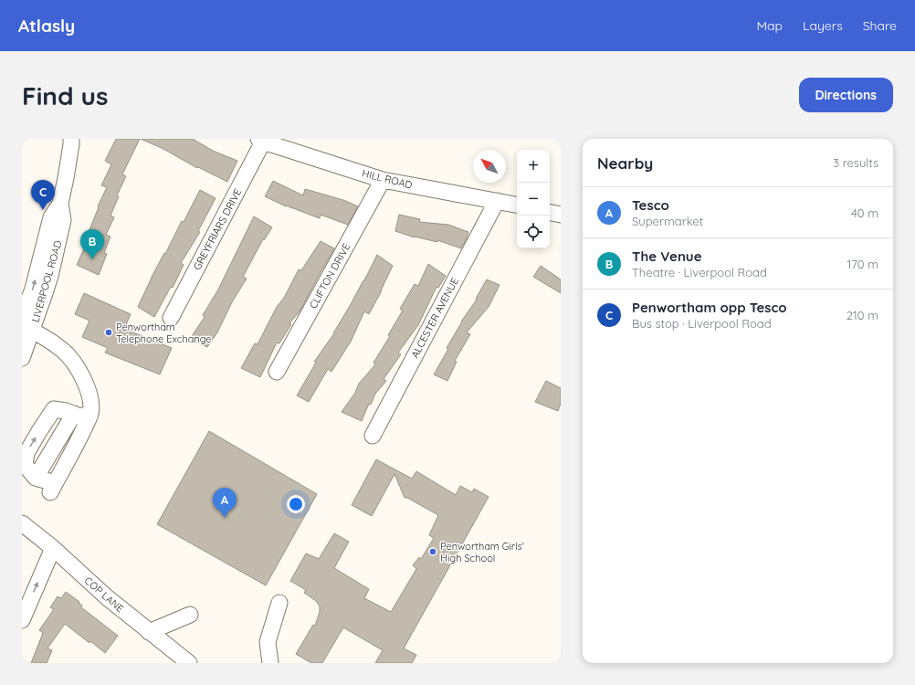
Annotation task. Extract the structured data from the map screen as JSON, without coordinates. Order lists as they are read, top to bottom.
{
  "streets": {
    "street": [
      "HILL ROAD",
      "GREYFRIARS DRIVE",
      "CLIFTON DRIVE",
      "LIVERPOOL ROAD",
      "ALCESTER AVENUE",
      "COP LANE"
    ]
  },
  "crossings": [
    ["HILL ROAD", "GREYFRIARS DRIVE"],
    ["HILL ROAD", "CLIFTON DRIVE"],
    ["HILL ROAD", "ALCESTER AVENUE"]
  ],
  "places": ["Penwortham Telephone Exchange", "Penwortham Girls' High School"],
  "north": "top left",
  "page": {
    "header": "Atlasly",
    "nav": ["Map", "Layers", "Share"],
    "buttons": "Directions",
    "title": "Find us",
    "heading": ["Nearby", "3 results"],
    "map_buttons": ["+", "−"],
    "pins": ["C", "B", "A"],
    "list": [
      {
        "mark": "A",
        "name": "Tesco",
        "note": "Supermarket",
        "value": "40 m"
      },
      {
        "mark": "B",
        "name": "The Venue",
        "note": "Theatre · Liverpool Road",
        "value": "170 m"
      },
      {
        "mark": "C",
        "name": "Penwortham opp Tesco",
        "note": "Bus stop · Liverpool Road",
        "value": "210 m"
      }
    ]
  }
}
